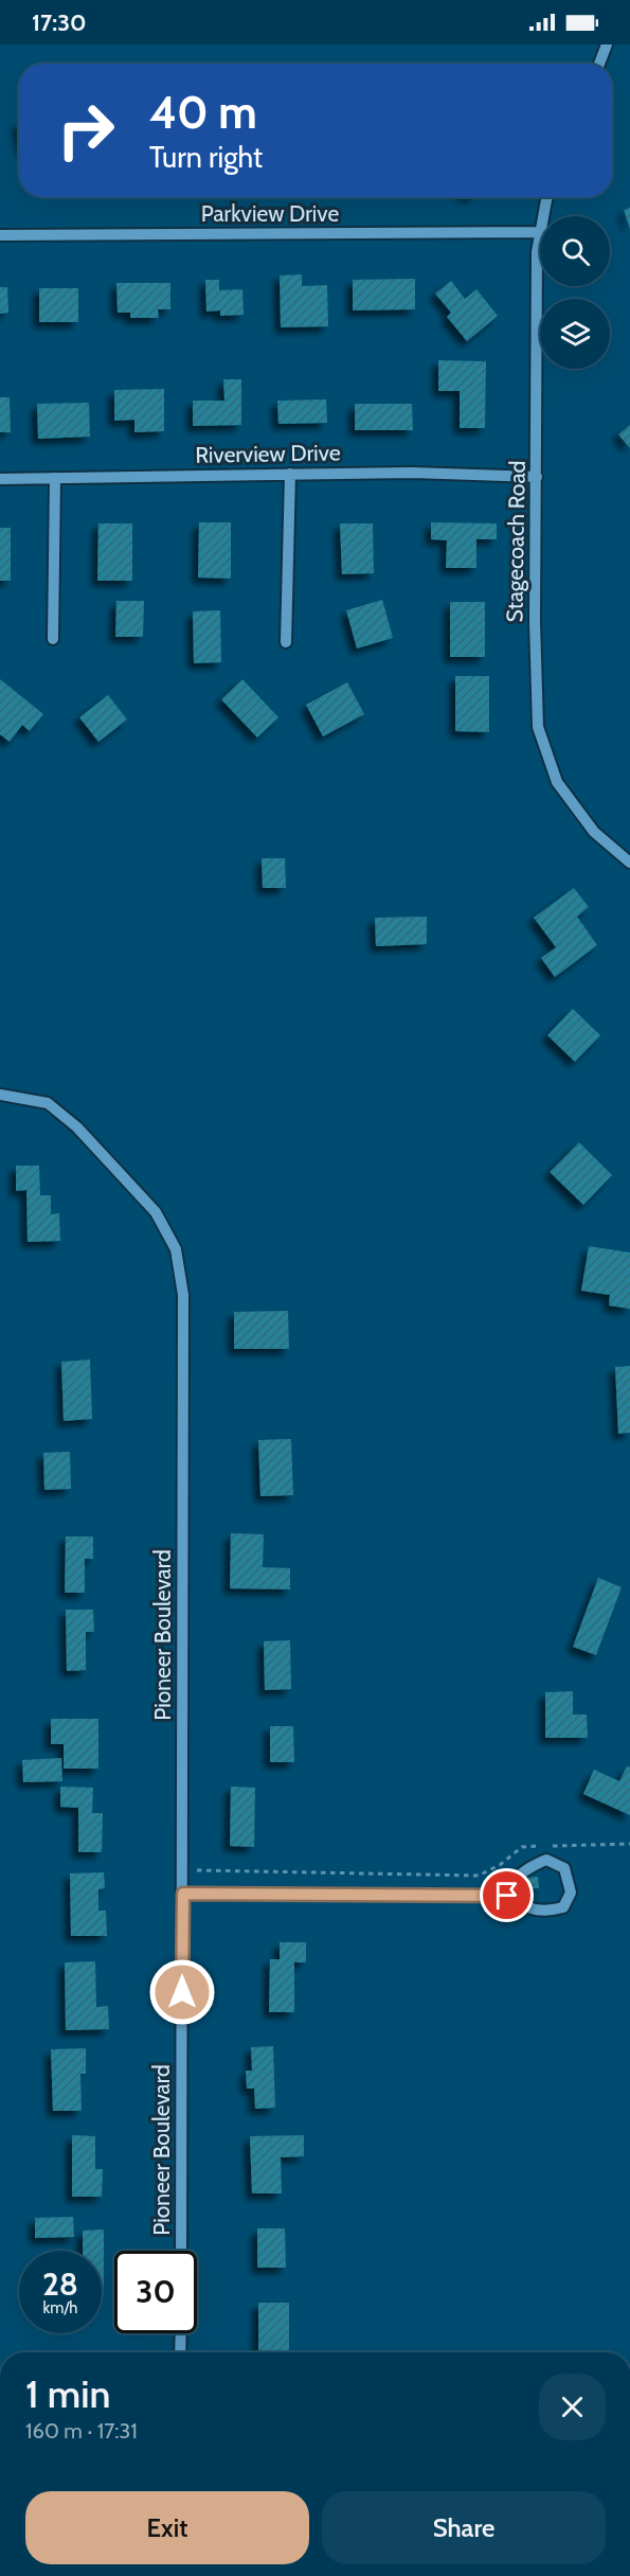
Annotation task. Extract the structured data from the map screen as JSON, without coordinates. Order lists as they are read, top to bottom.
{
  "streets": {
    "street": [
      "Parkview Drive",
      "Riverview Drive",
      "Stagecoach Road",
      "Pioneer Boulevard"
    ]
  },
  "crossings": [
    ["Riverview Drive", "Stagecoach Road"]
  ],
  "page": {
    "status": "17:30",
    "turn": ["40 m", "Turn right"],
    "speed": "28 km/h",
    "limit": "30",
    "heading": ["1 min", "160 m · 17:31"],
    "buttons": ["Exit", "Share"]
  }
}
